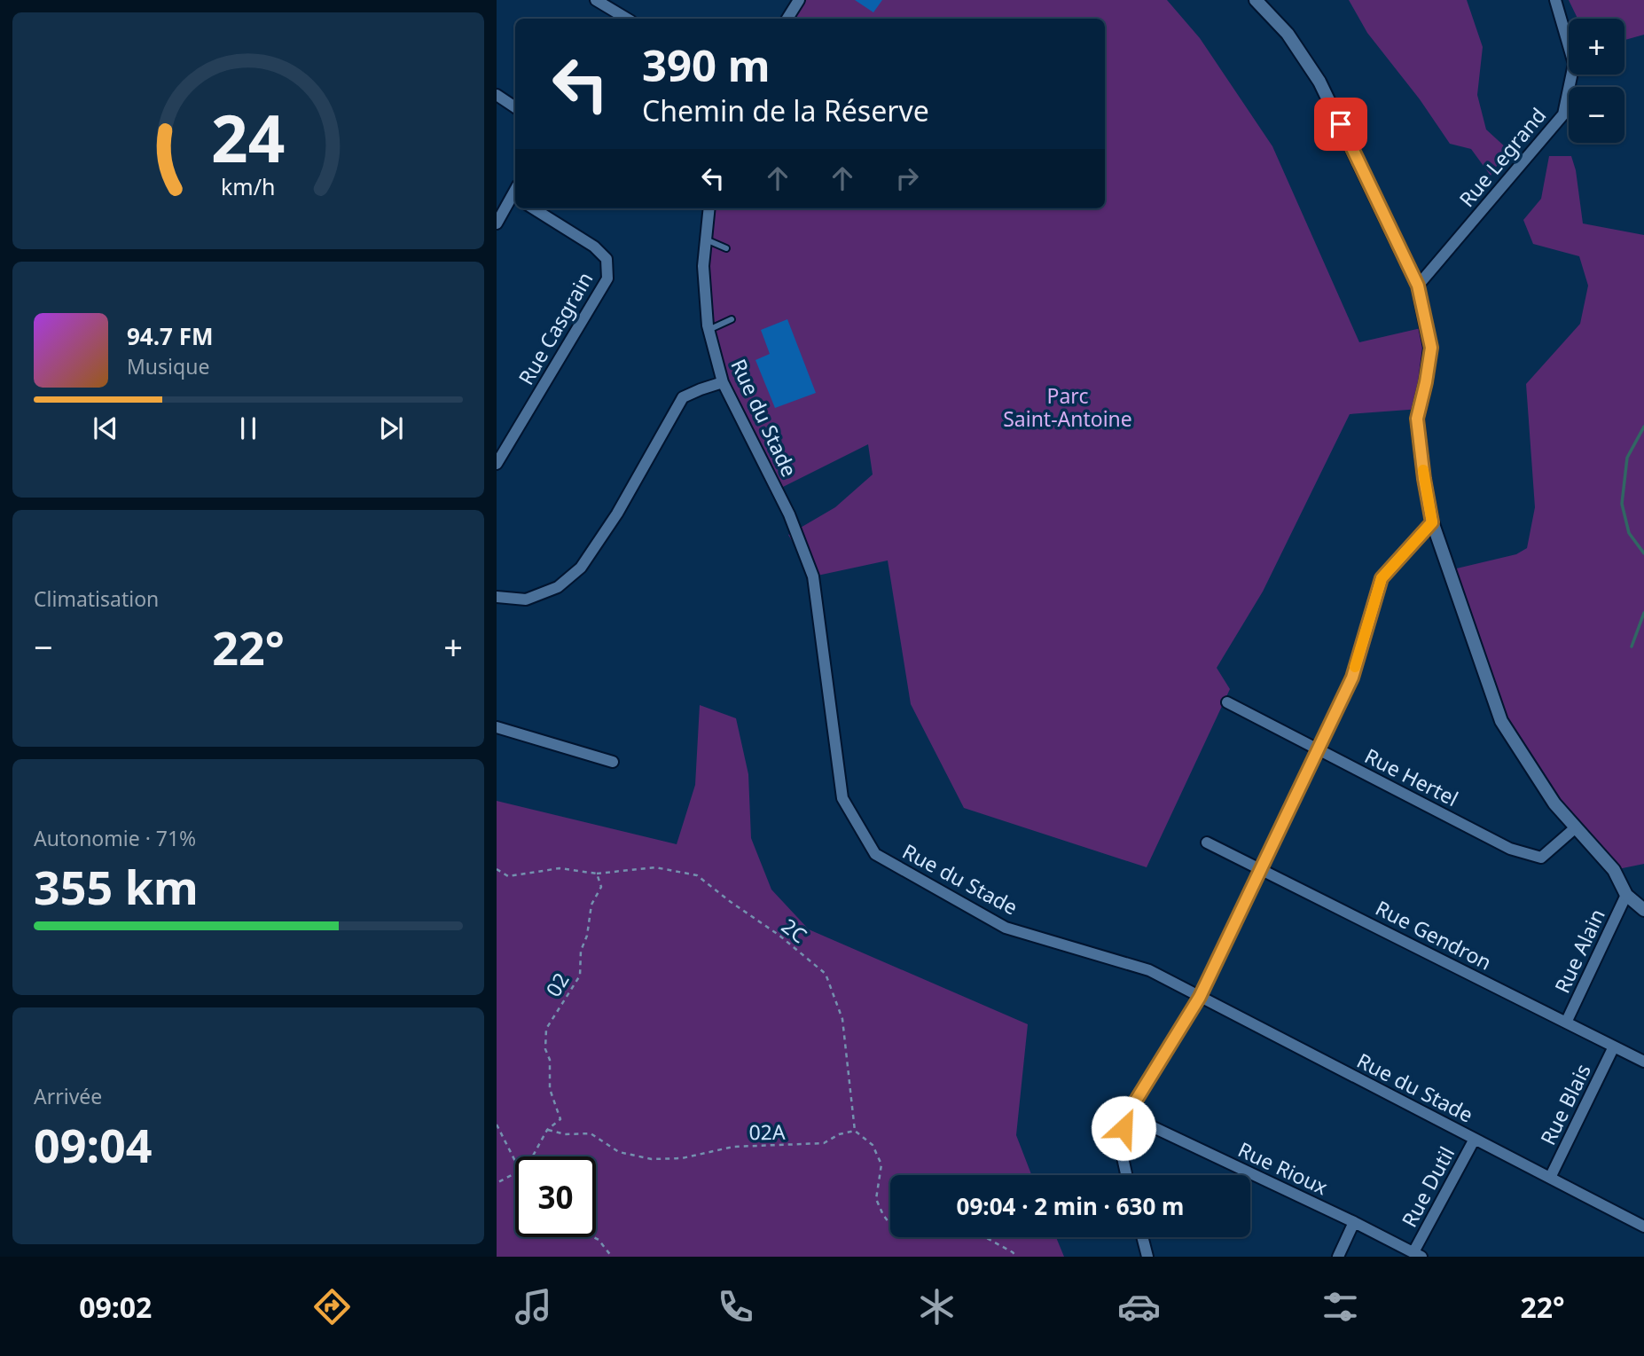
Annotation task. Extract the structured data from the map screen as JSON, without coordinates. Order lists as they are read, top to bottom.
{
  "streets": {
    "street": [
      "Rue Legrand",
      "Rue Casgrain",
      "Rue du Stade",
      "Rue Hertel",
      "Rue Gendron",
      "Rue Alain",
      "Rue Blais",
      "Rue Rioux",
      "Rue Dutil"
    ],
    "path": ["2C", "02", "02A"]
  },
  "crossings": [
    ["Rue du Stade", "Rue Blais"],
    ["Rue du Stade", "Rue Dutil"],
    ["2C", "02"],
    ["2C", "02A"],
    ["Rue Gendron", "Rue Alain"],
    ["Rue Gendron", "Rue Blais"],
    ["02", "02A"],
    ["Rue Rioux", "Rue Dutil"]
  ],
  "parks": ["Parc Saint-Antoine"],
  "page": {
    "map_buttons": ["+", "−"],
    "turn": ["390 m", "Chemin de la Réserve"],
    "song": ["94.7 FM", "Musique"],
    "tile": [
      "Climatisation",
      ["Autonomie · 71%", "355 km"],
      ["Arrivée", "09:04"]
    ],
    "heat": ["−", "22°", "+"],
    "limit": "30",
    "trip": "09:04 · 2 min · 630 m",
    "tabs": ["09:02", "22°"],
    "gauge": ["24", "km/h"]
  }
}
